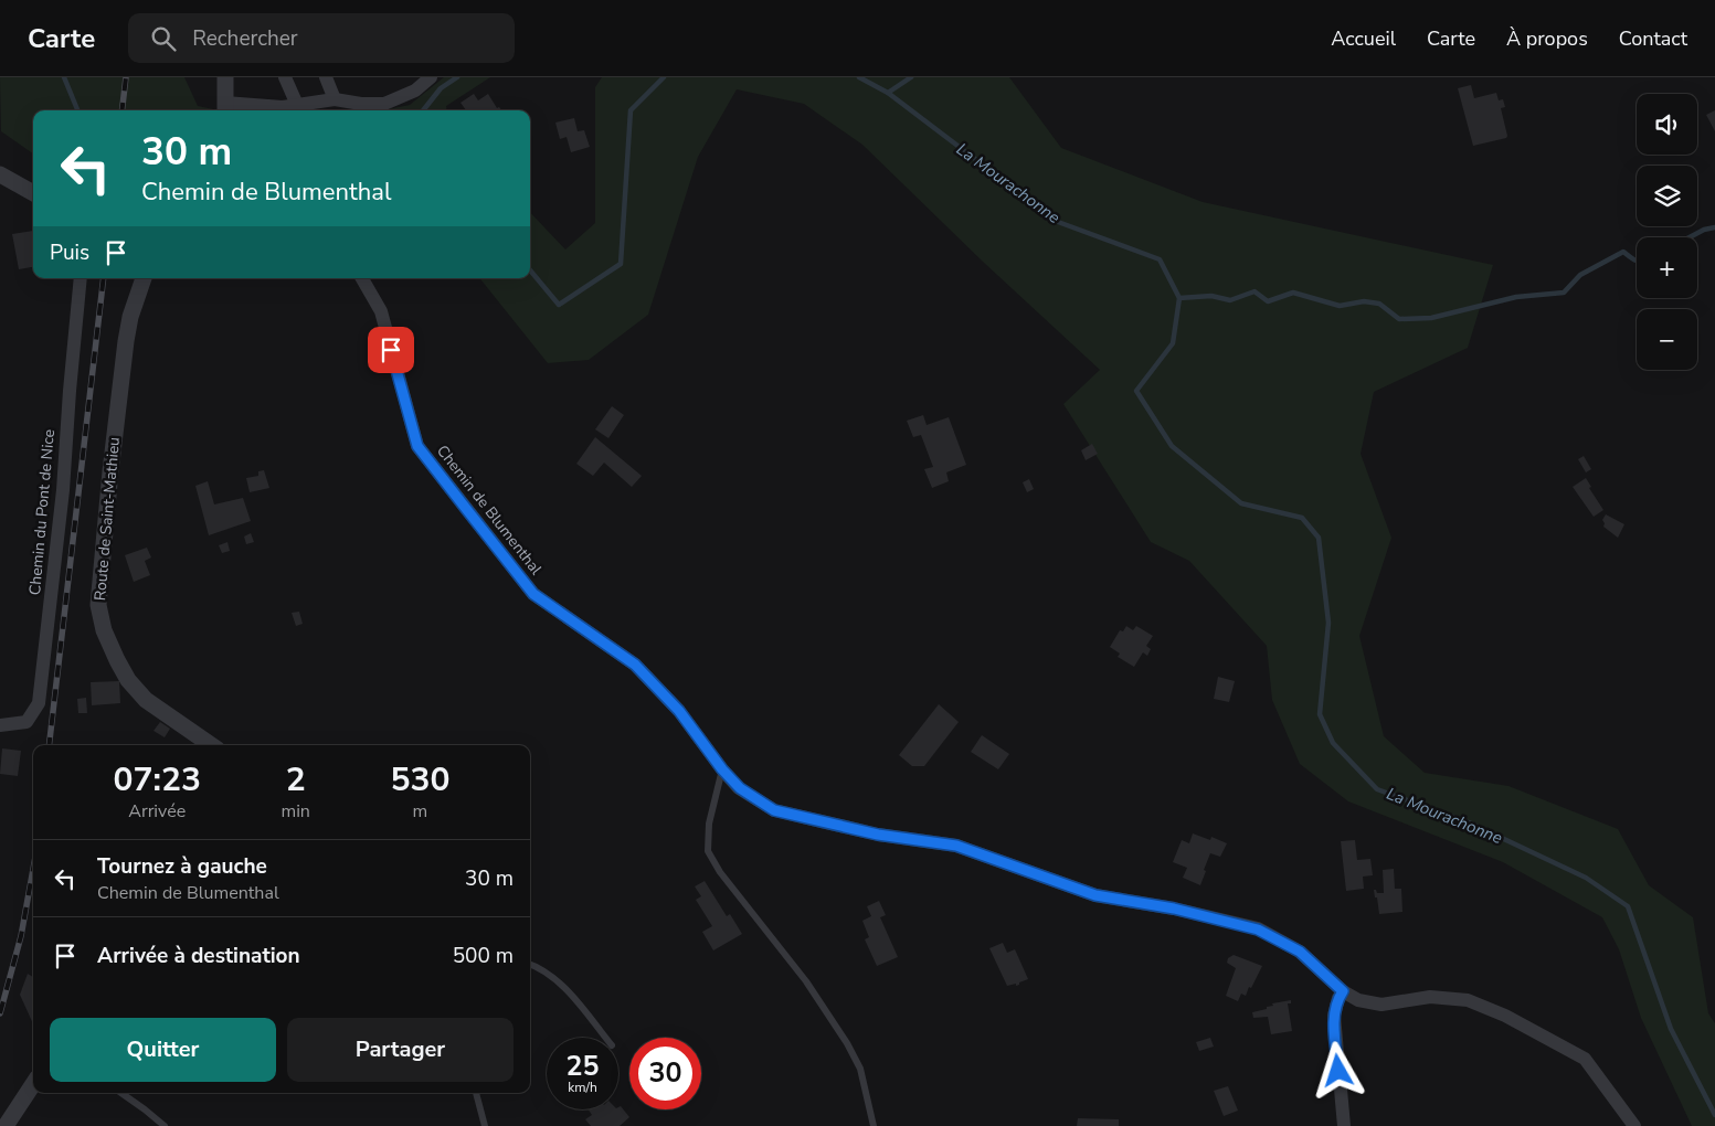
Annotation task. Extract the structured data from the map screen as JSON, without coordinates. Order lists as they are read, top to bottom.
{
  "streets": {
    "street": ["Chemin de Blumenthal", "Chemin du Pont de Nice", "Route de Saint-Mathieu"]
  },
  "water": ["La Mourachonne"],
  "page": {
    "header": "Carte",
    "search": "Rechercher",
    "nav": [
      "Accueil",
      "Carte",
      "À propos",
      "Contact"
    ],
    "map_buttons": ["+", "−"],
    "turn": ["30 m", "Chemin de Blumenthal"],
    "then": "Puis",
    "eta": [
      "07:23",
      "Arrivée",
      "2",
      "min",
      "530",
      "m"
    ],
    "list": [
      {
        "name": "Tournez à gauche",
        "note": "Chemin de Blumenthal",
        "value": "30 m"
      },
      {
        "name": "Arrivée à destination",
        "value": "500 m"
      }
    ],
    "buttons": ["Quitter", "Partager"],
    "speed": "25 km/h",
    "limit": "30"
  }
}
